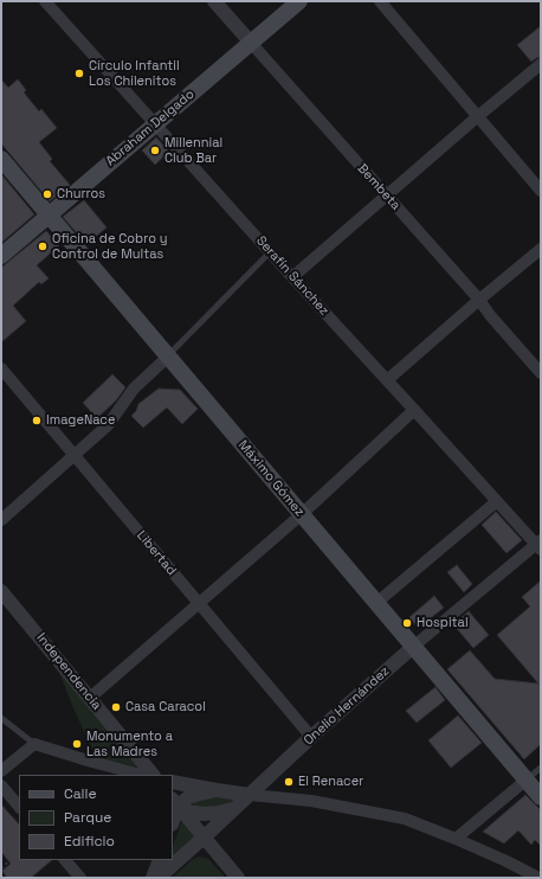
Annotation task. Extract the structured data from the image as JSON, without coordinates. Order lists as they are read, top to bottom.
{
  "streets": {
    "main road": ["Abraham Delgado", "Máximo Gómez"],
    "street": [
      "Bembeta",
      "Serafín Sánchez",
      "Libertad",
      "Independencia",
      "Onelio Hernández"
    ]
  },
  "crossings": [
    ["Abraham Delgado", "Bembeta"],
    ["Abraham Delgado", "Serafín Sánchez"],
    ["Abraham Delgado", "Máximo Gómez"],
    ["Serafín Sánchez", "Onelio Hernández"],
    ["Máximo Gómez", "Onelio Hernández"],
    ["Libertad", "Onelio Hernández"]
  ],
  "places": [
    "Círculo Infantil Los Chilenitos",
    "Millennial Club Bar",
    "Churros",
    "Oficina de Cobro y Control de Multas",
    "ImageNace",
    "Hospital",
    "Casa Caracol",
    "Monumento a Las Madres",
    "El Renacer"
  ],
  "legend": ["Calle", "Parque", "Edificio"]
}
